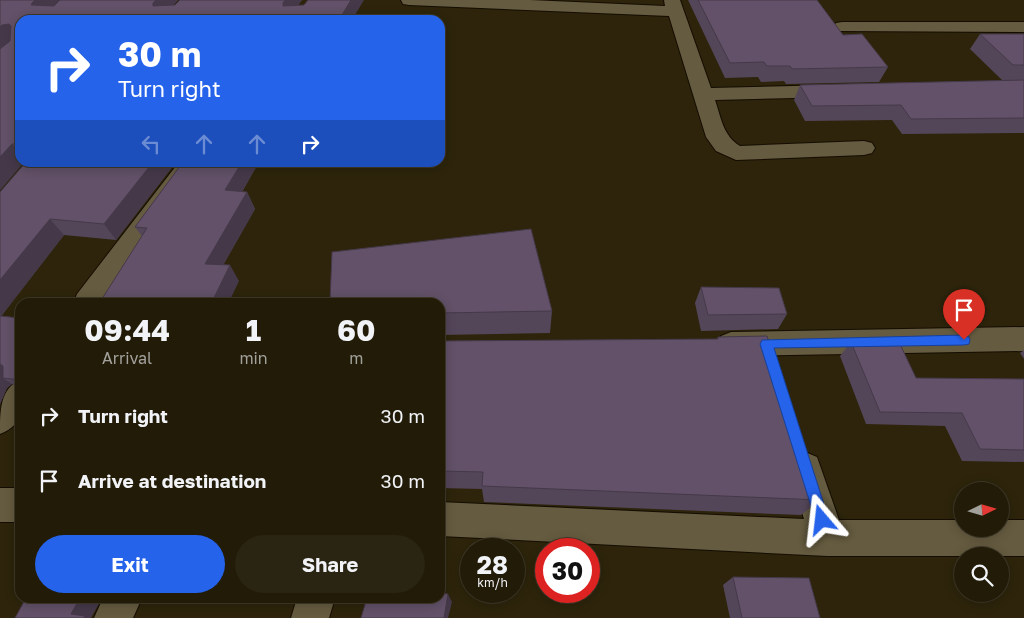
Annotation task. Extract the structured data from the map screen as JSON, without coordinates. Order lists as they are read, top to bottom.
{
  "north": "right",
  "page": {
    "turn": ["30 m", "Turn right"],
    "eta": [
      "09:44",
      "Arrival",
      "1",
      "min",
      "60",
      "m"
    ],
    "list": [
      {
        "name": "Turn right",
        "value": "30 m"
      },
      {
        "name": "Arrive at destination",
        "value": "30 m"
      }
    ],
    "buttons": ["Exit", "Share"],
    "speed": "28 km/h",
    "limit": "30"
  }
}
